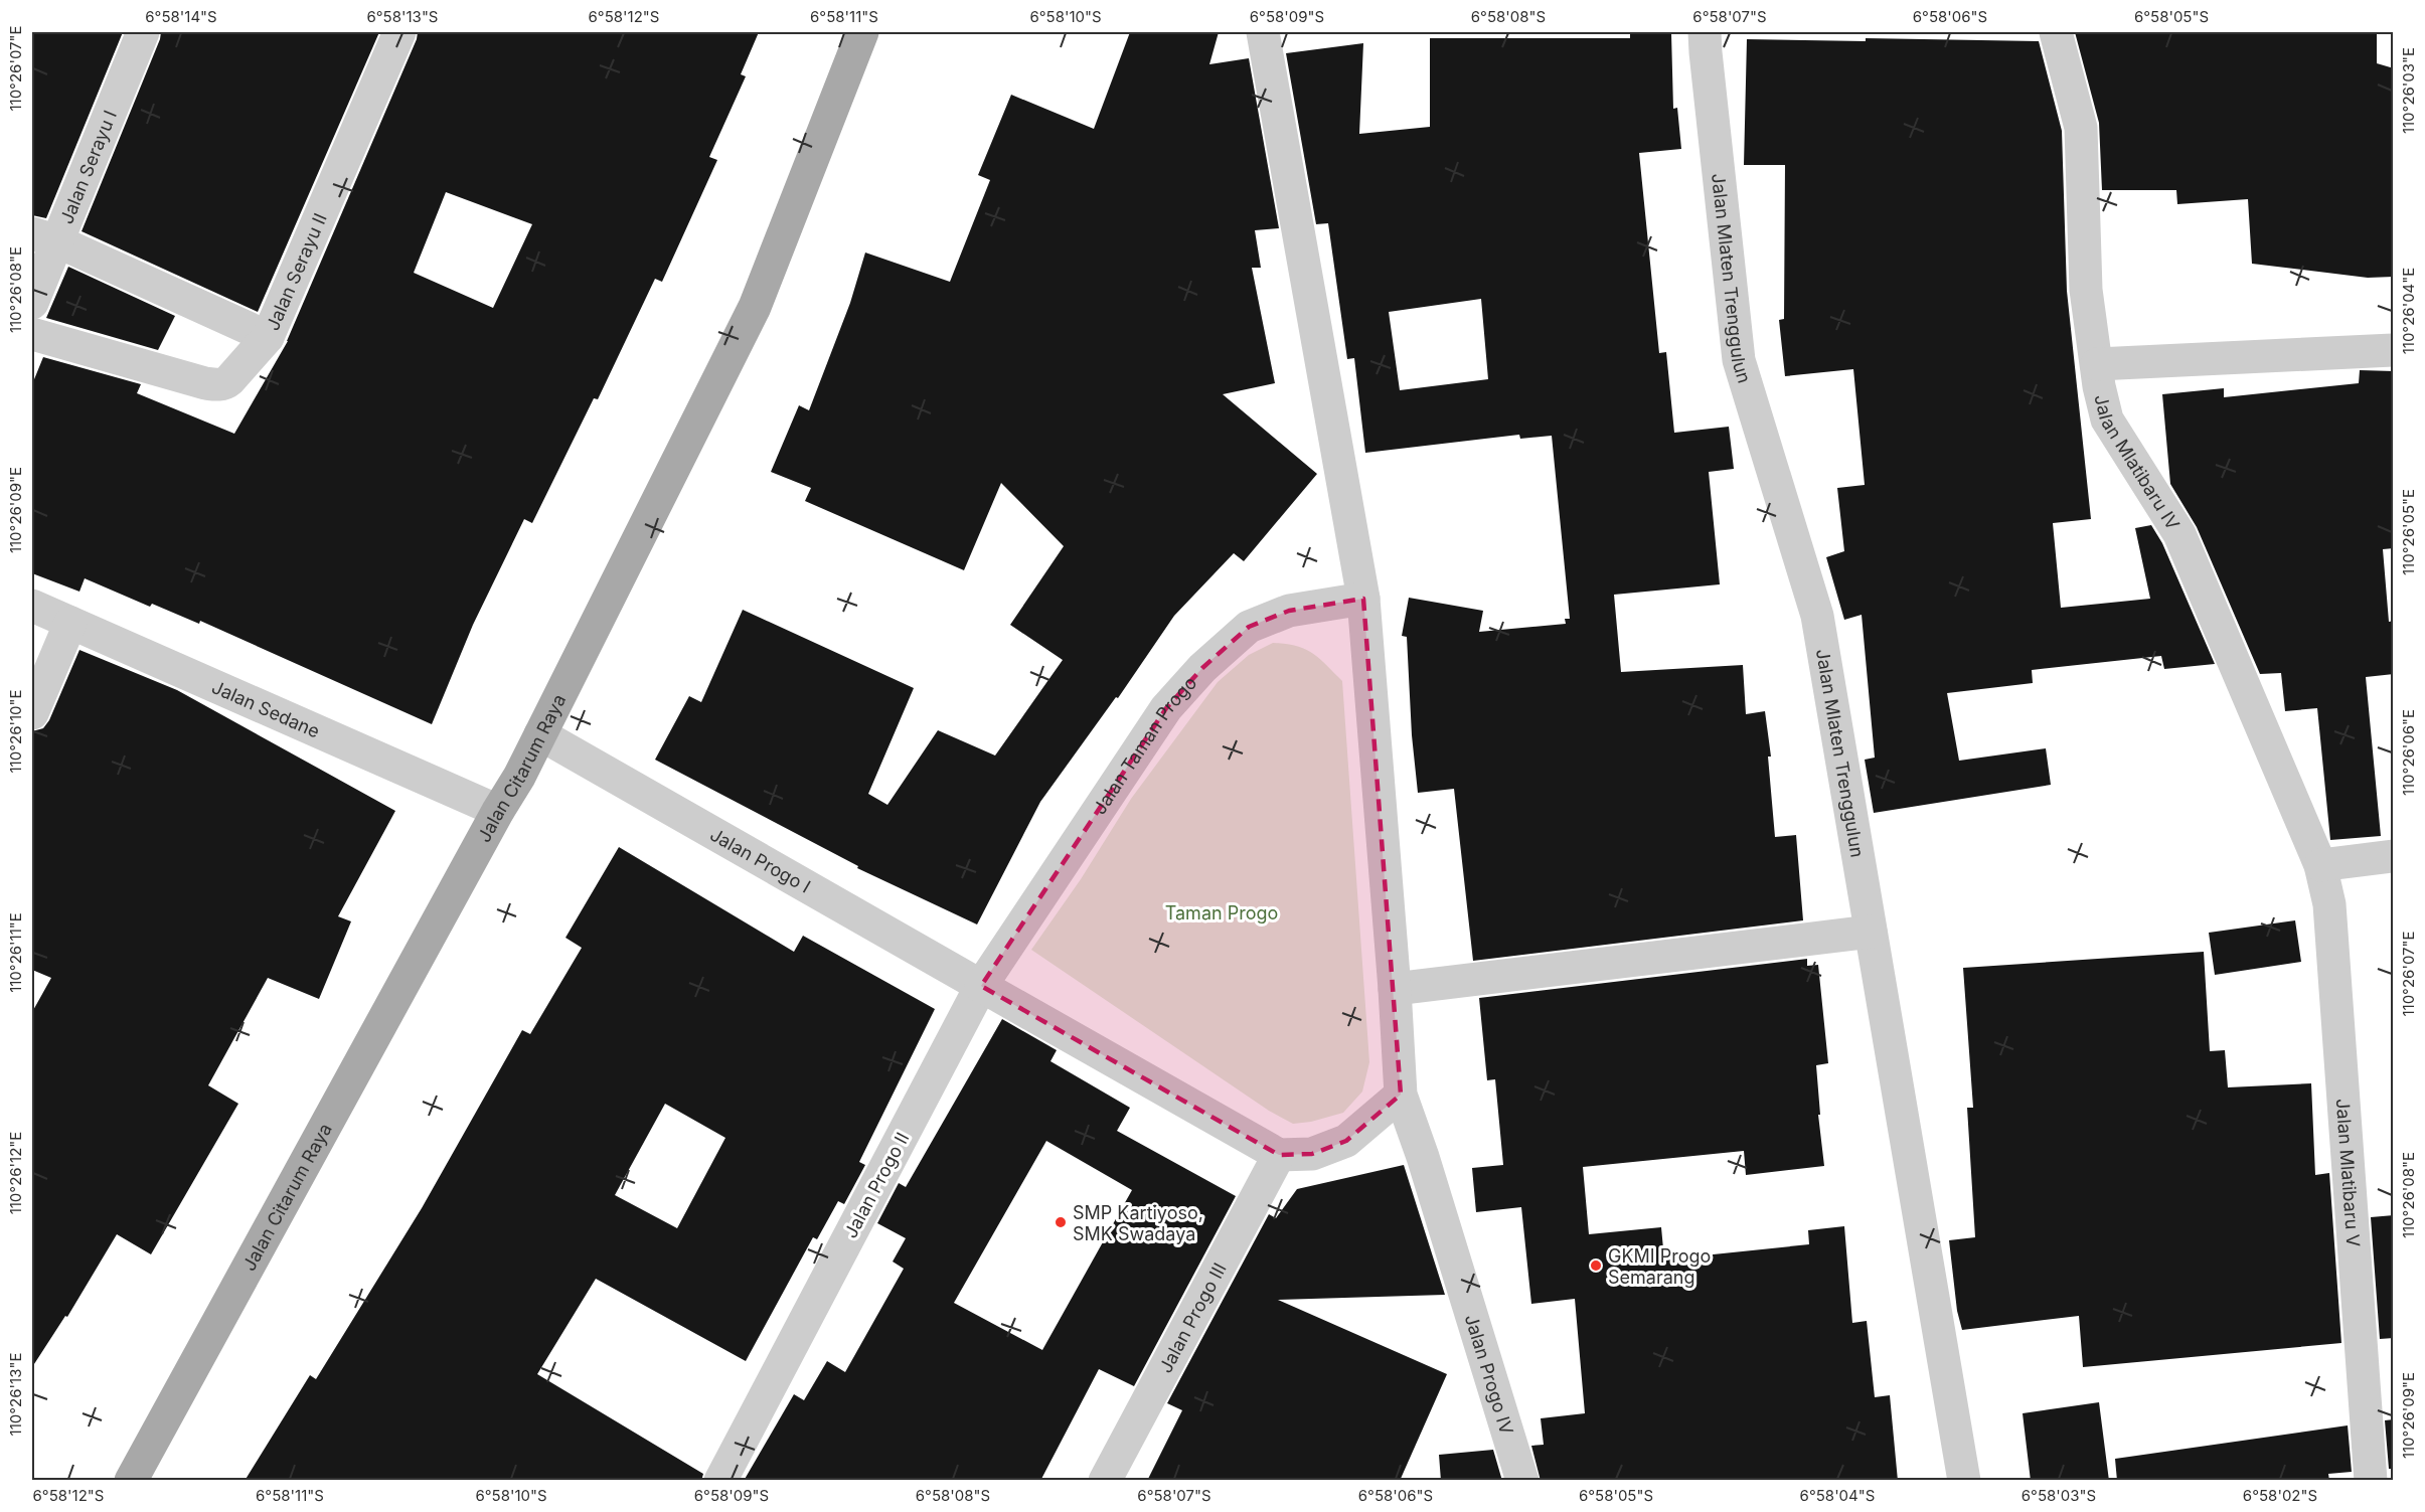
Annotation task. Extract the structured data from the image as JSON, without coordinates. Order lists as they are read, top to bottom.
{
  "streets": {
    "main road": ["Jalan Citarum Raya"],
    "street": [
      "Jalan Serayu I",
      "Jalan Serayu II",
      "Jalan Mlaten Trenggulun",
      "Jalan Mlatibaru IV",
      "Jalan Sedane",
      "Jalan Taman Progo",
      "Jalan Progo I",
      "Jalan Mlatibaru V",
      "Jalan Progo II",
      "Jalan Progo III",
      "Jalan Progo IV"
    ]
  },
  "crossings": [
    ["Jalan Mlatibaru IV", "Jalan Mlatibaru V"],
    ["Jalan Sedane", "Jalan Citarum Raya"],
    ["Jalan Taman Progo", "Jalan Progo I"],
    ["Jalan Taman Progo", "Jalan Progo II"],
    ["Jalan Citarum Raya", "Jalan Progo I"],
    ["Jalan Progo I", "Jalan Progo II"]
  ],
  "parks": ["Taman Progo"],
  "places": ["SMP Kartiyoso, SMK Swadaya", "GKMI Progo Semarang"],
  "coordinates": [
    "6°58'14\"S",
    "6°58'13\"S",
    "6°58'12\"S",
    "6°58'11\"S",
    "6°58'10\"S",
    "6°58'09\"S",
    "6°58'08\"S",
    "6°58'07\"S",
    "6°58'06\"S",
    "6°58'05\"S",
    "110°26'07\"E",
    "110°26'03\"E",
    "110°26'08\"E",
    "110°26'04\"E",
    "110°26'09\"E",
    "110°26'05\"E",
    "110°26'10\"E",
    "110°26'06\"E",
    "110°26'11\"E",
    "110°26'12\"E",
    "110°26'13\"E",
    "6°58'04\"S",
    "6°58'03\"S",
    "6°58'02\"S"
  ]
}
